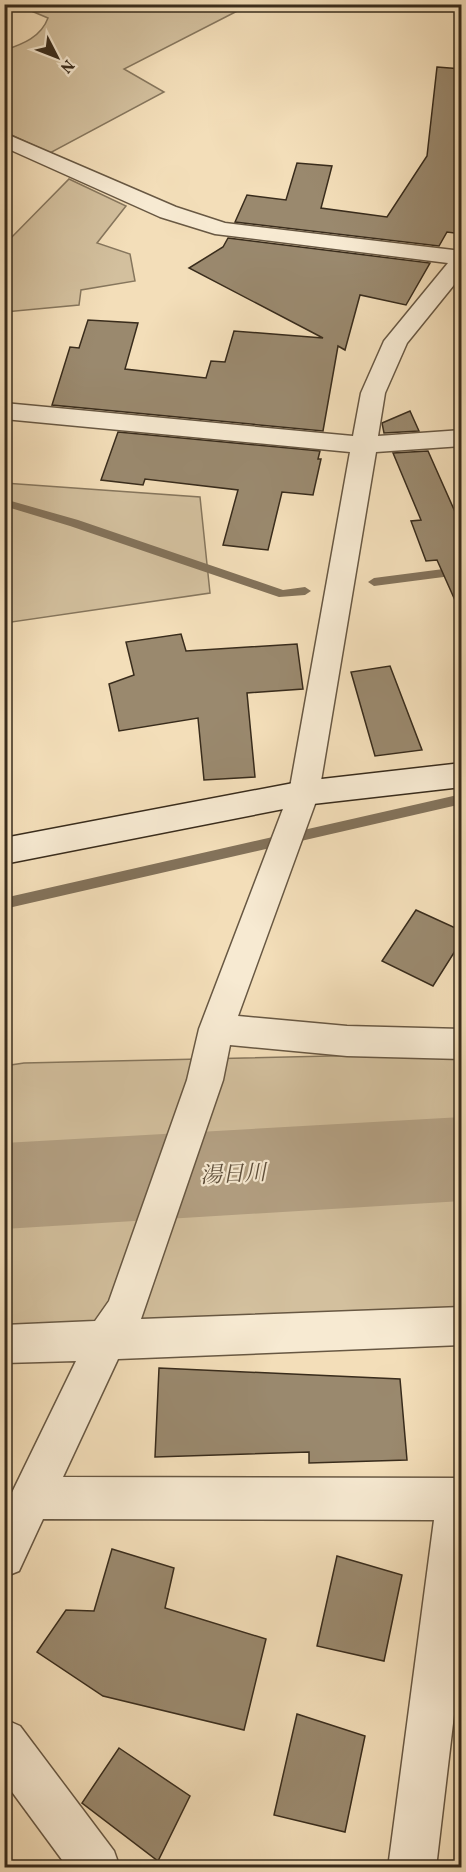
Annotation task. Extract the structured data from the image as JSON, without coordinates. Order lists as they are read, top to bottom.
{
  "water": ["湯日川"],
  "north": "bottom right"
}
